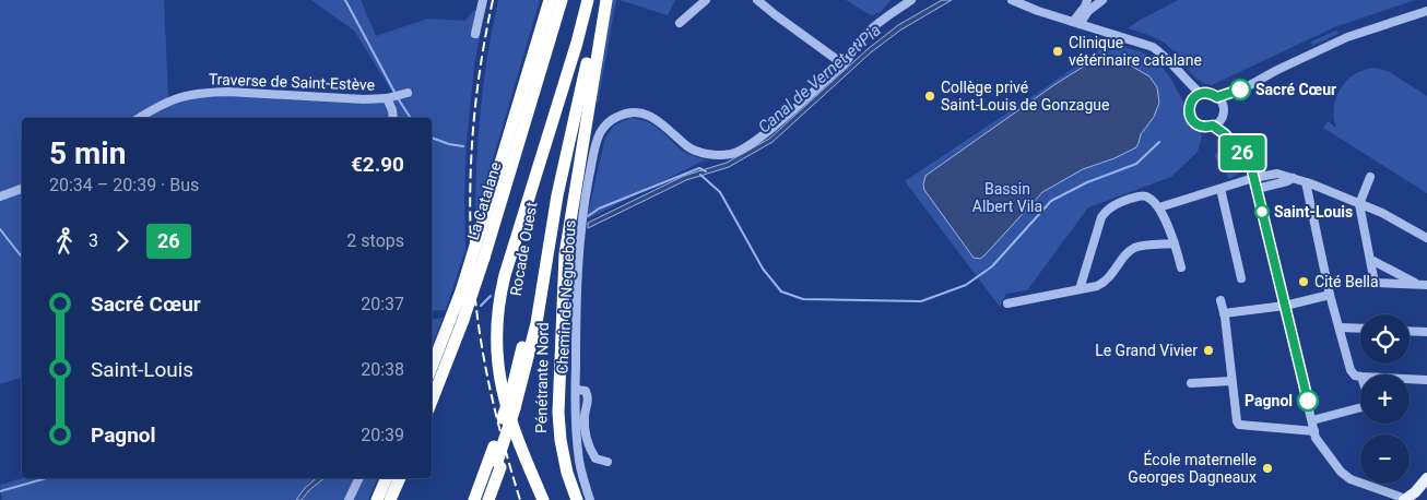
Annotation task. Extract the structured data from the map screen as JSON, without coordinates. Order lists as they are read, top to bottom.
{
  "streets": {
    "highway": ["La Catalane", "Rocade Ouest", "Pénétrante Nord"],
    "street": ["Traverse de Saint-Estève", "Chemin de Neguebous"]
  },
  "crossings": [
    ["Rocade Ouest", "Pénétrante Nord"]
  ],
  "water": ["Canal de Vernet et Pia"],
  "parks": ["Bassin Albert Vila"],
  "places": [
    "Clinique vétérinaire catalane",
    "Sacré Cœur",
    "Collège privé Saint-Louis de Gonzague",
    "Saint-Louis",
    "Cité Bella",
    "Le Grand Vivier",
    "Pagnol",
    "École maternelle Georges Dagneaux"
  ],
  "lines": ["bus line 26"],
  "page": {
    "on_map": "26",
    "heading": ["5 min", "20:34 – 20:39 · Bus", "€2.90"],
    "legs": ["3", "26", "2 stops"],
    "list": [
      {
        "name": "Sacré Cœur",
        "value": "20:37"
      },
      {
        "name": "Saint-Louis",
        "value": "20:38"
      },
      {
        "name": "Pagnol",
        "value": "20:39"
      }
    ],
    "map_buttons": ["+", "−"]
  }
}
